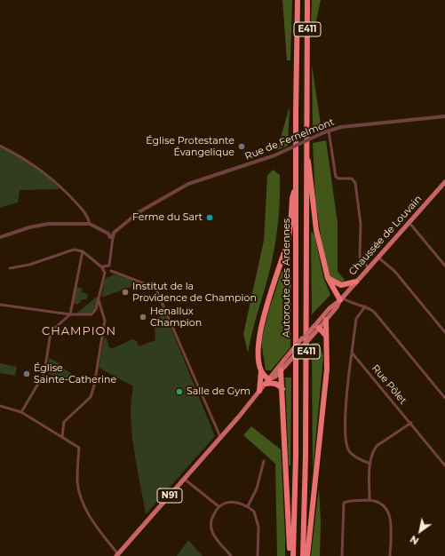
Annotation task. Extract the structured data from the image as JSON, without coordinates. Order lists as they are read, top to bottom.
{
  "streets": {
    "highway": ["E411", "Autoroute des Ardennes"],
    "main road": ["Chaussée de Louvain", "N91"],
    "street": ["Rue de Fernelmont", "Rue Pôlet"]
  },
  "districts": ["CHAMPION"],
  "places": [
    "Église Protestante Évangelique",
    "Ferme du Sart",
    "Institut de la Providence de Champion",
    "Henallux Champion",
    "Église Sainte-Catherine",
    "Salle de Gym"
  ],
  "north": "bottom left"
}
